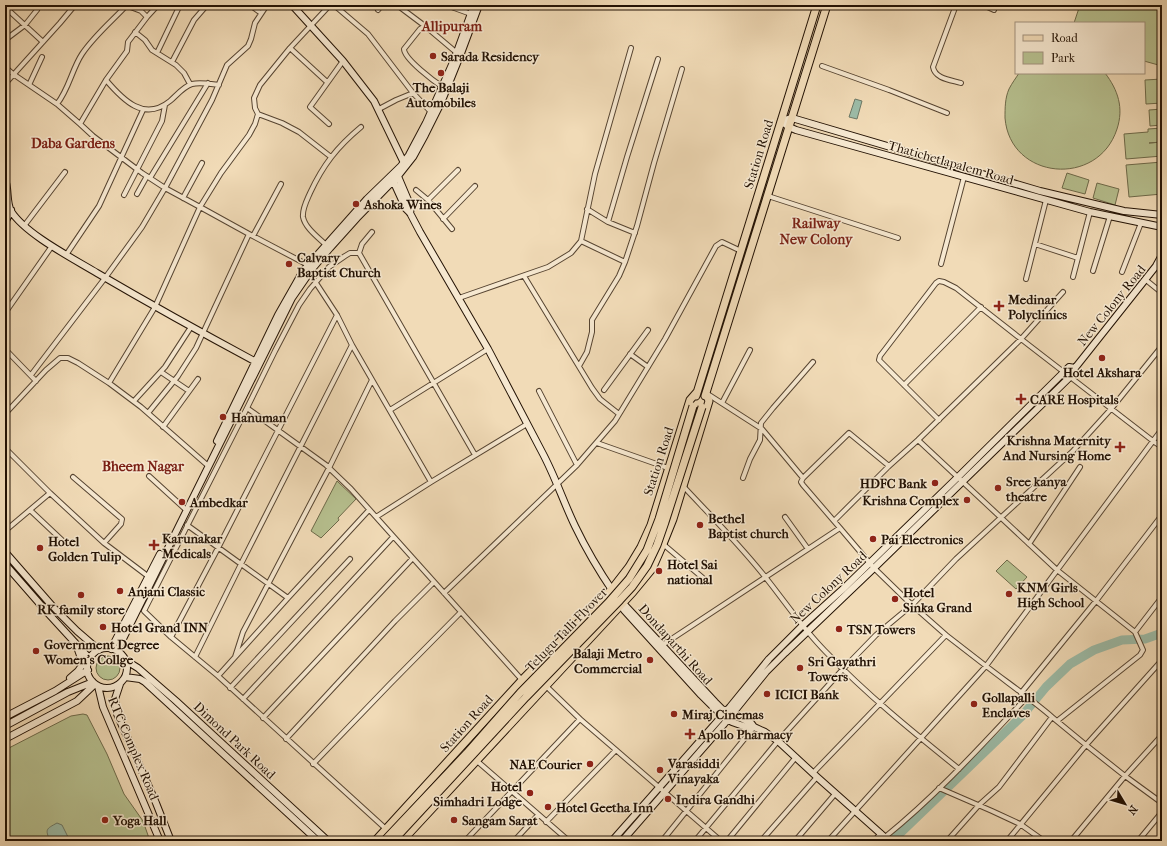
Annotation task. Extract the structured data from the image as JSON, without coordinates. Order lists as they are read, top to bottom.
{
  "streets": {
    "main road": [
      "Station Road",
      "Thatichetlapalem Road",
      "New Colony Road",
      "Telugu Talli Flyover",
      "Dondaparthi Road",
      "Dimond Park Road",
      "RTC Complex Road"
    ]
  },
  "crossings": [
    ["Station Road", "Thatichetlapalem Road"],
    ["Station Road", "Telugu Talli Flyover"],
    ["Station Road", "Dondaparthi Road"],
    ["New Colony Road", "Dondaparthi Road"],
    ["Dimond Park Road", "RTC Complex Road"]
  ],
  "districts": [
    "Allipuram",
    "Daba Gardens",
    "Railway New Colony",
    "Bheem Nagar"
  ],
  "places": {
    "other": [
      "Sarada Residency",
      "The Balaji Automobiles",
      "Ashoka Wines",
      "Calvary Baptist Church",
      "Hotel Akshara",
      "Hanuman",
      "HDFC Bank",
      "Sree kanya theatre",
      "Krishna Complex",
      "Ambedkar",
      "Bethel Baptist church",
      "Pai Electronics",
      "Hotel Golden Tulip",
      "Hotel Sai national",
      "Anjani Classic",
      "KNM Girls High School",
      "RK family store",
      "Hotel Sinka Grand",
      "Hotel Grand INN",
      "TSN Towers",
      "Government Degree Women's Collge",
      "Balaji Metro Commercial",
      "Sri Gayathri Towers",
      "ICICI Bank",
      "Gollapalli Enclaves",
      "Miraj Cinemas",
      "NAE Courier",
      "Varasiddi Vinayaka",
      "Hotel Simhadri Lodge",
      "Indira Gandhi",
      "Hotel Geetha Inn",
      "Yoga Hall",
      "Sangam Sarat"
    ],
    "health": [
      "Medinar Polyclinics",
      "CARE Hospitals",
      "Krishna Maternity And Nursing Home",
      "Karunakar Medicals",
      "Apollo Pharmacy"
    ]
  },
  "legend": ["Road", "Park"],
  "north": "bottom right"
}
